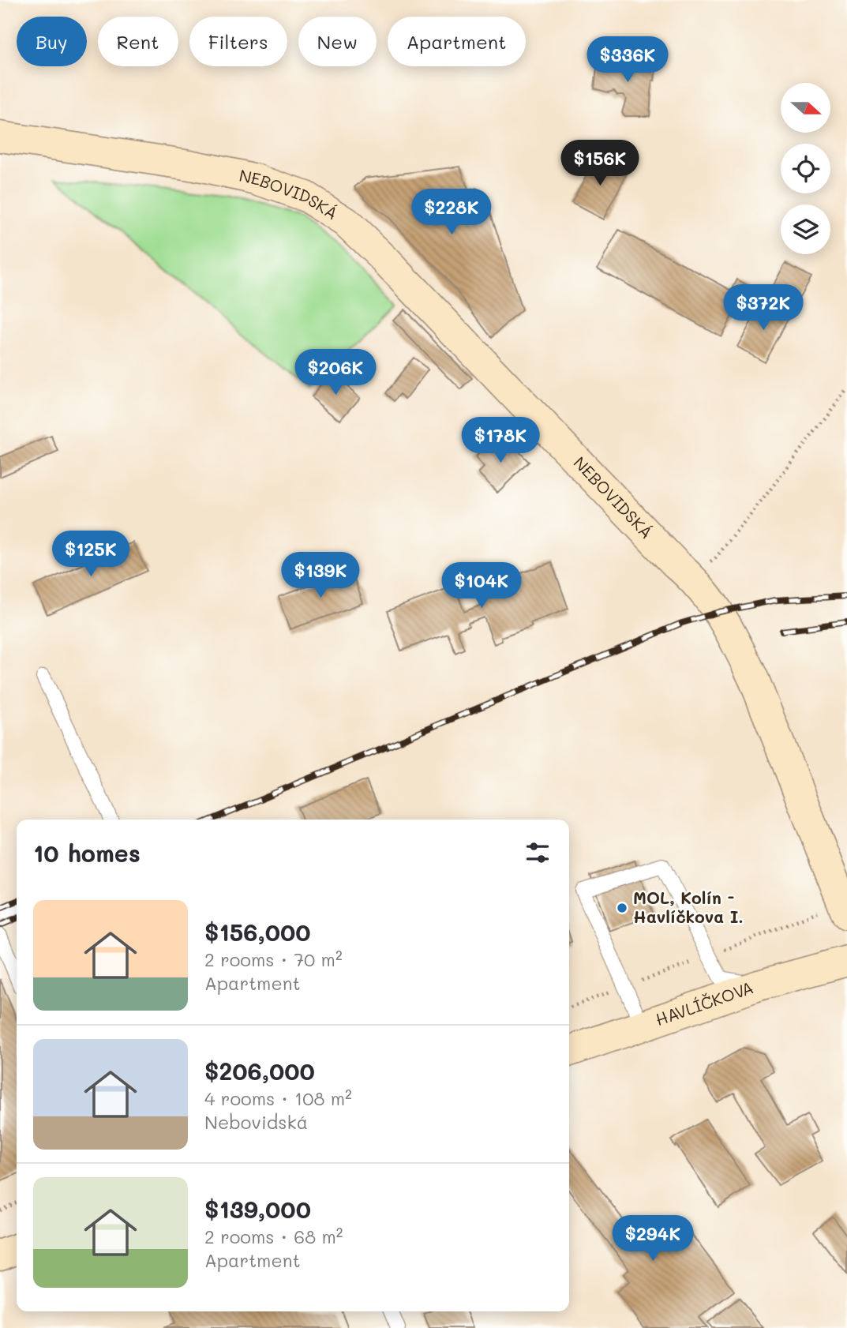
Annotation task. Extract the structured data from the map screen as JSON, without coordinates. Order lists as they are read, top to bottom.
{
  "streets": {
    "street": ["NEBOVIDSKÁ", "HAVLÍČKOVA"]
  },
  "places": ["MOL, Kolín - Havlíčkova I."],
  "north": "right",
  "page": {
    "chip": [
      "Buy",
      "Rent",
      "Filters",
      "New",
      "Apartment"
    ],
    "price": [
      "$336K",
      "$156K",
      "$228K",
      "$372K",
      "$206K",
      "$178K",
      "$125K",
      "$139K",
      "$104K",
      "$294K"
    ],
    "heading": "10 homes",
    "list": [
      {
        "name": "$156,000",
        "note": "2 rooms · 70 m² · Apartment"
      },
      {
        "name": "$206,000",
        "note": "4 rooms · 108 m² · Nebovidská"
      },
      {
        "name": "$139,000",
        "note": "2 rooms · 68 m² · Apartment"
      }
    ]
  }
}
